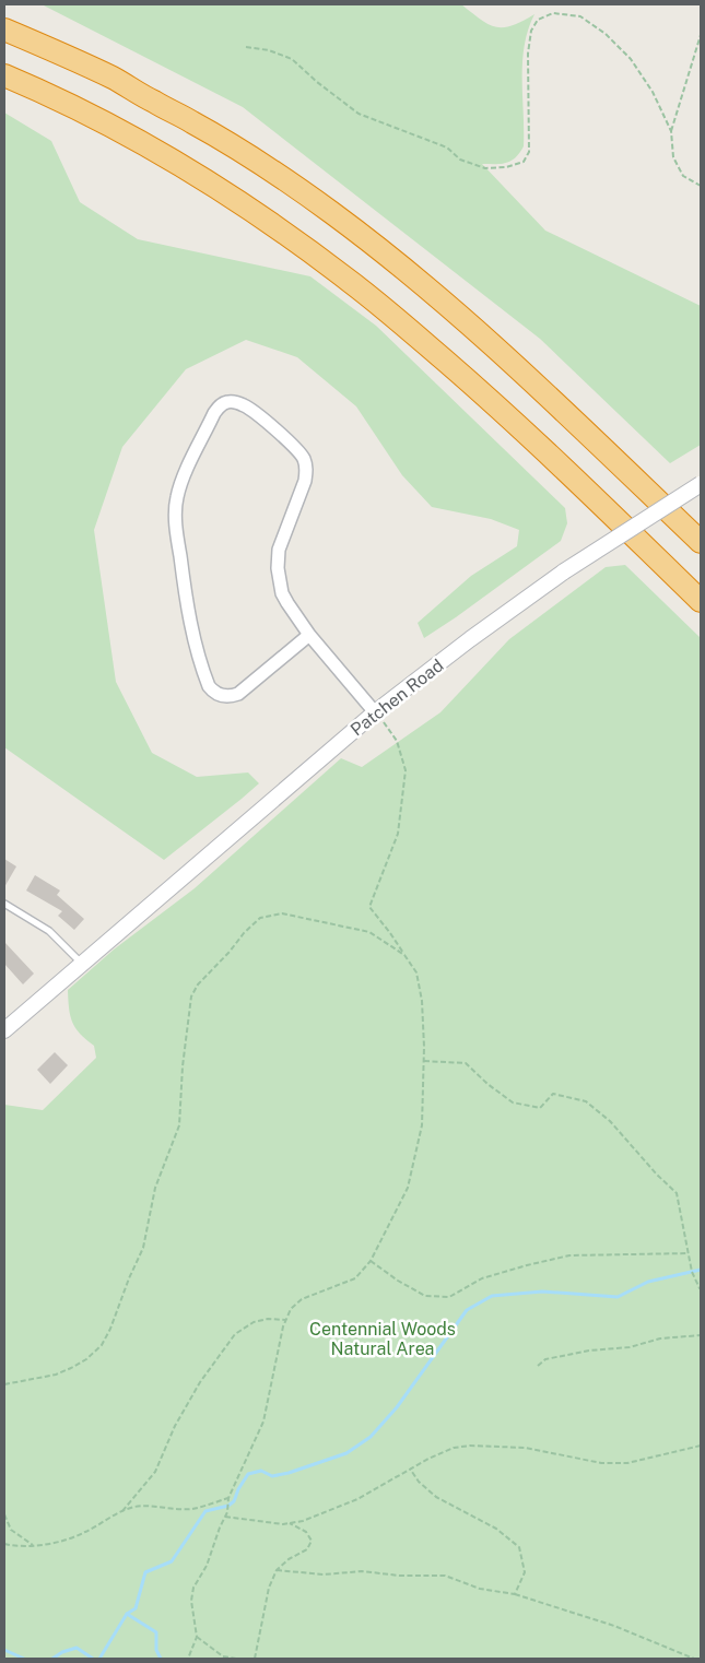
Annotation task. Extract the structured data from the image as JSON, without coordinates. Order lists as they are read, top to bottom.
{
  "streets": {
    "street": ["Patchen Road"]
  },
  "parks": ["Centennial Woods Natural Area"]
}
